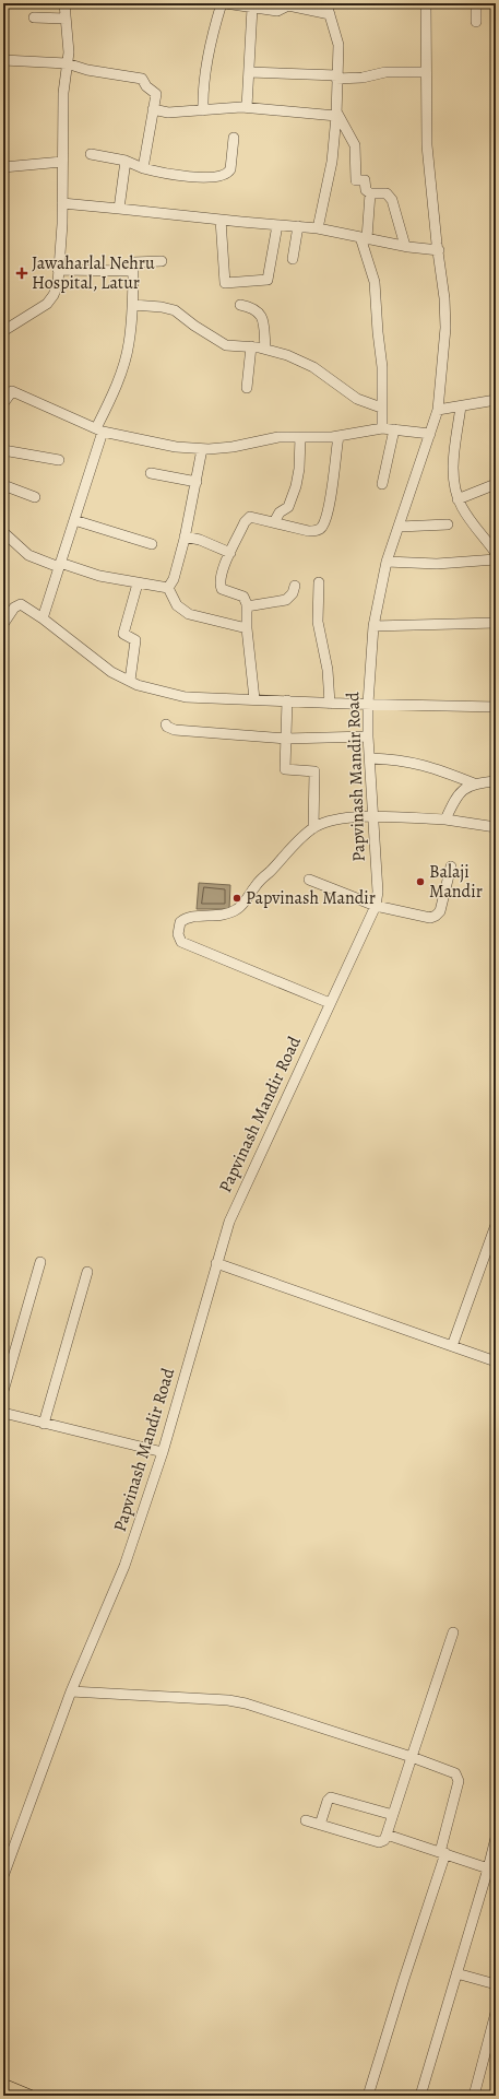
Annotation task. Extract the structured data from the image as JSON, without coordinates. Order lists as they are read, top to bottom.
{
  "streets": {
    "street": ["Papvinash Mandir Road"]
  },
  "places": {
    "health": ["Jawaharlal Nehru Hospital, Latur"],
    "other": ["Balaji Mandir", "Papvinash Mandir"]
  }
}
